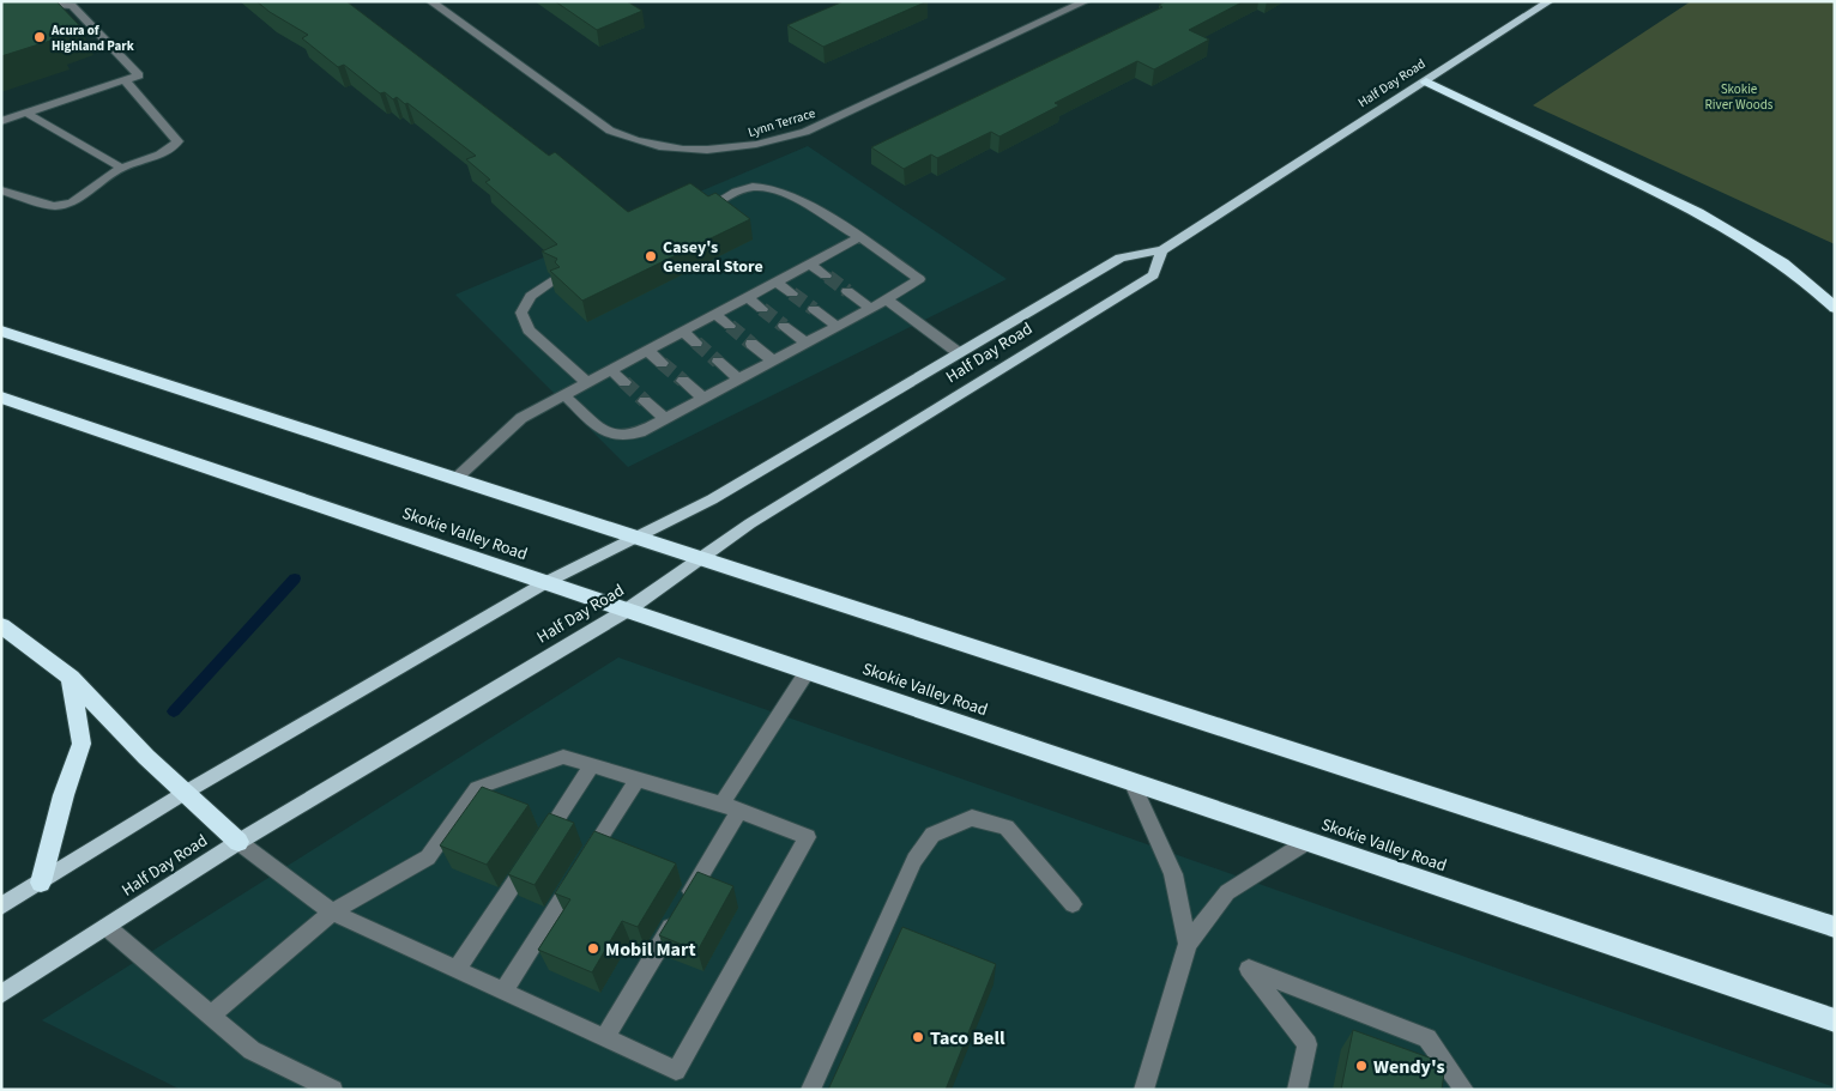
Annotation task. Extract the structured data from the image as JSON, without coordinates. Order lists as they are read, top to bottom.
{
  "streets": {
    "highway": ["Skokie Valley Road"],
    "main road": ["Half Day Road"],
    "street": ["Lynn Terrace"]
  },
  "crossings": [
    ["Half Day Road", "Skokie Valley Road"]
  ],
  "parks": ["Skokie River Woods"],
  "places": [
    "Acura of Highland Park",
    "Casey's General Store",
    "Mobil Mart",
    "Taco Bell",
    "Wendy's"
  ]
}
